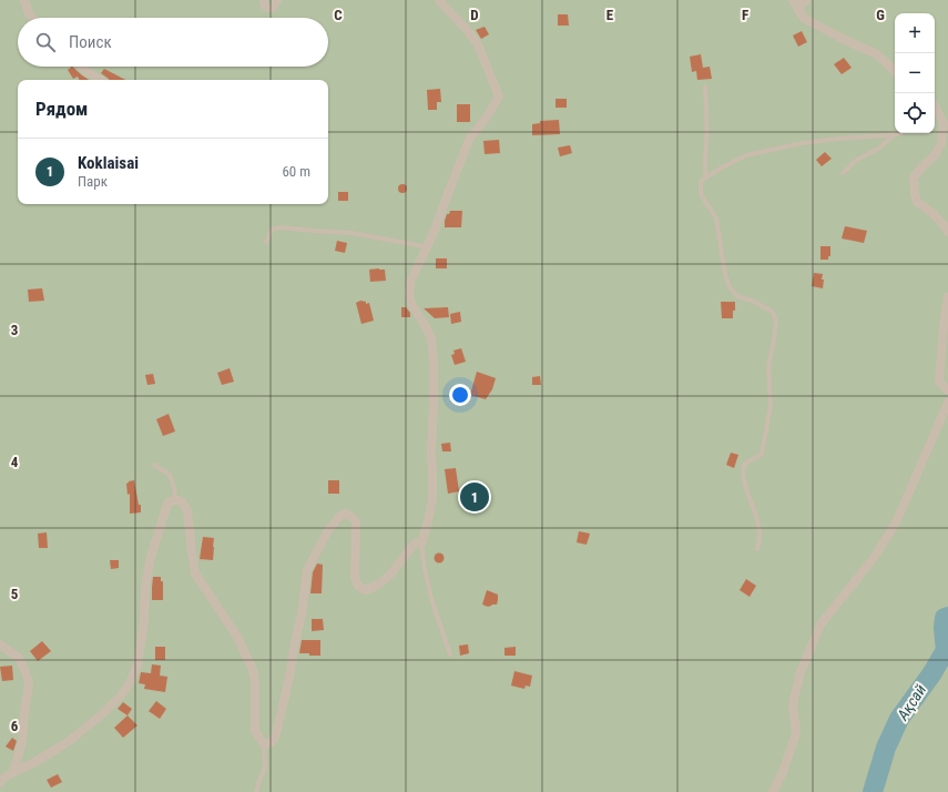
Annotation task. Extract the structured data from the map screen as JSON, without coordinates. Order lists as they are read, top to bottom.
{
  "water": ["Ақсай"],
  "page": {
    "map_buttons": ["+", "−"],
    "search": "Поиск",
    "heading": "Рядом",
    "list": [
      {
        "mark": "1",
        "name": "Koklaisai",
        "note": "Парк",
        "value": "60 m"
      }
    ],
    "pins": "1"
  },
  "grid": {
    "columns": [
      "C",
      "D",
      "E",
      "F",
      "G"
    ],
    "rows": [
      "3",
      "4",
      "5",
      "6"
    ]
  }
}
